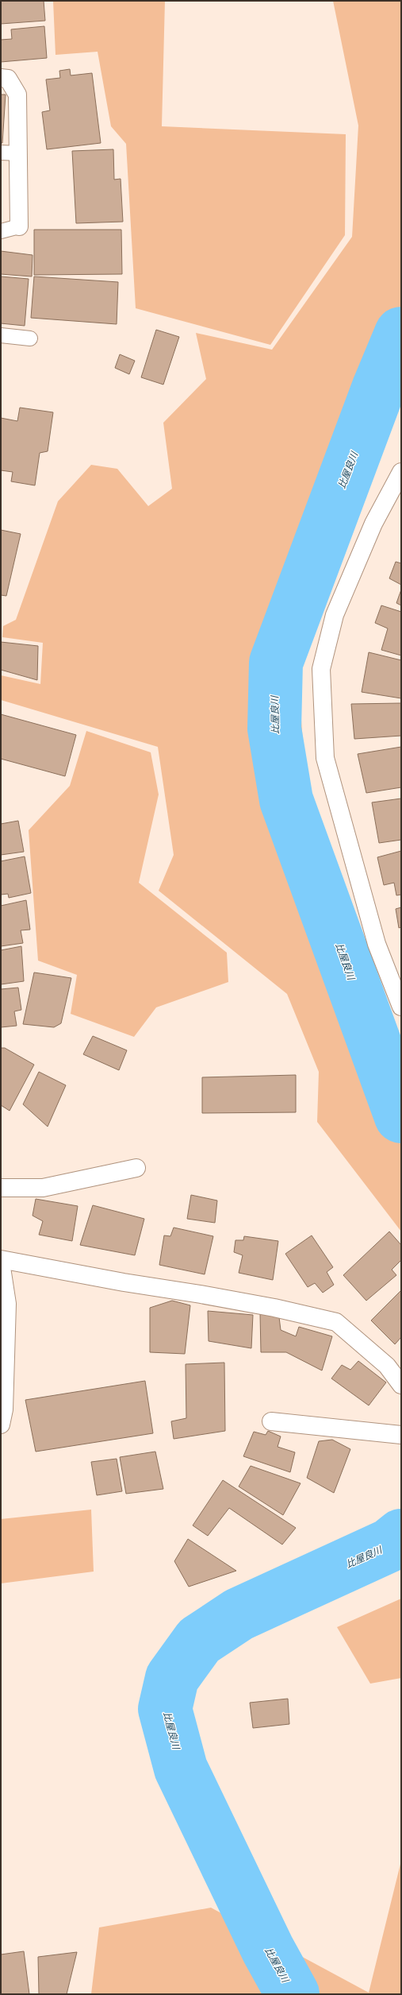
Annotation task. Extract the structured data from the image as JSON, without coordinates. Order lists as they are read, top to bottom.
{
  "water": ["比屋良川"]
}
